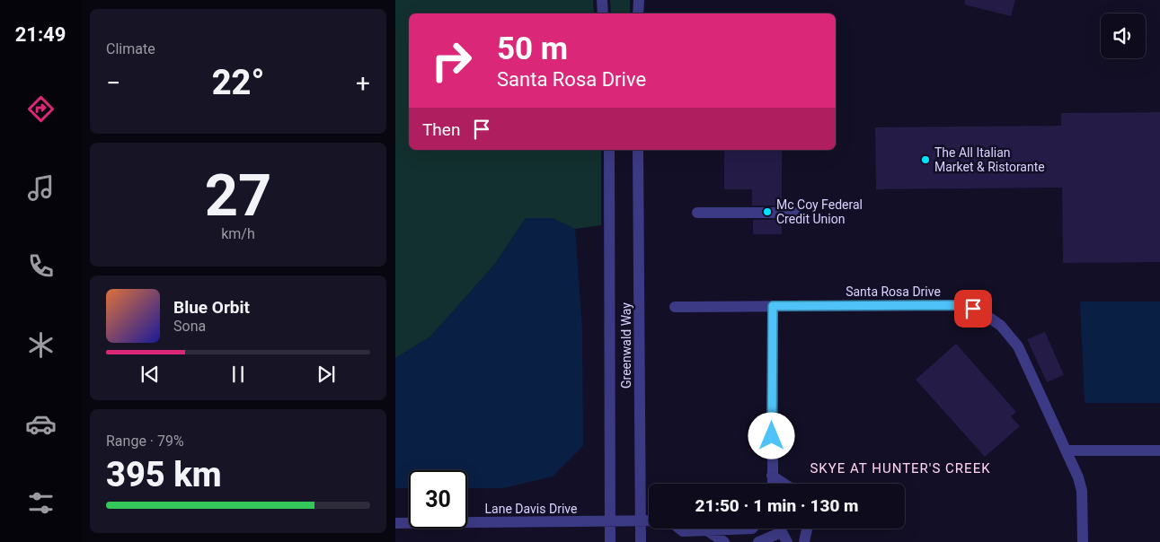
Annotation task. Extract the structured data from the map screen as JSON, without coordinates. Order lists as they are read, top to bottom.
{
  "streets": {
    "street": ["Santa Rosa Drive", "Greenwald Way", "Lane Davis Drive"]
  },
  "crossings": [
    ["Greenwald Way", "Lane Davis Drive"]
  ],
  "districts": ["SKYE AT HUNTER'S CREEK"],
  "places": ["The All Italian Market & Ristorante", "Mc Coy Federal Credit Union"],
  "page": {
    "tabs": "21:49",
    "tile": [
      "Climate",
      ["27", "km/h"],
      ["Range · 79%", "395 km"]
    ],
    "turn": ["50 m", "Santa Rosa Drive"],
    "heat": ["−", "22°", "+"],
    "then": "Then",
    "song": ["Blue Orbit", "Sona"],
    "limit": "30",
    "trip": "21:50 · 1 min · 130 m"
  }
}
